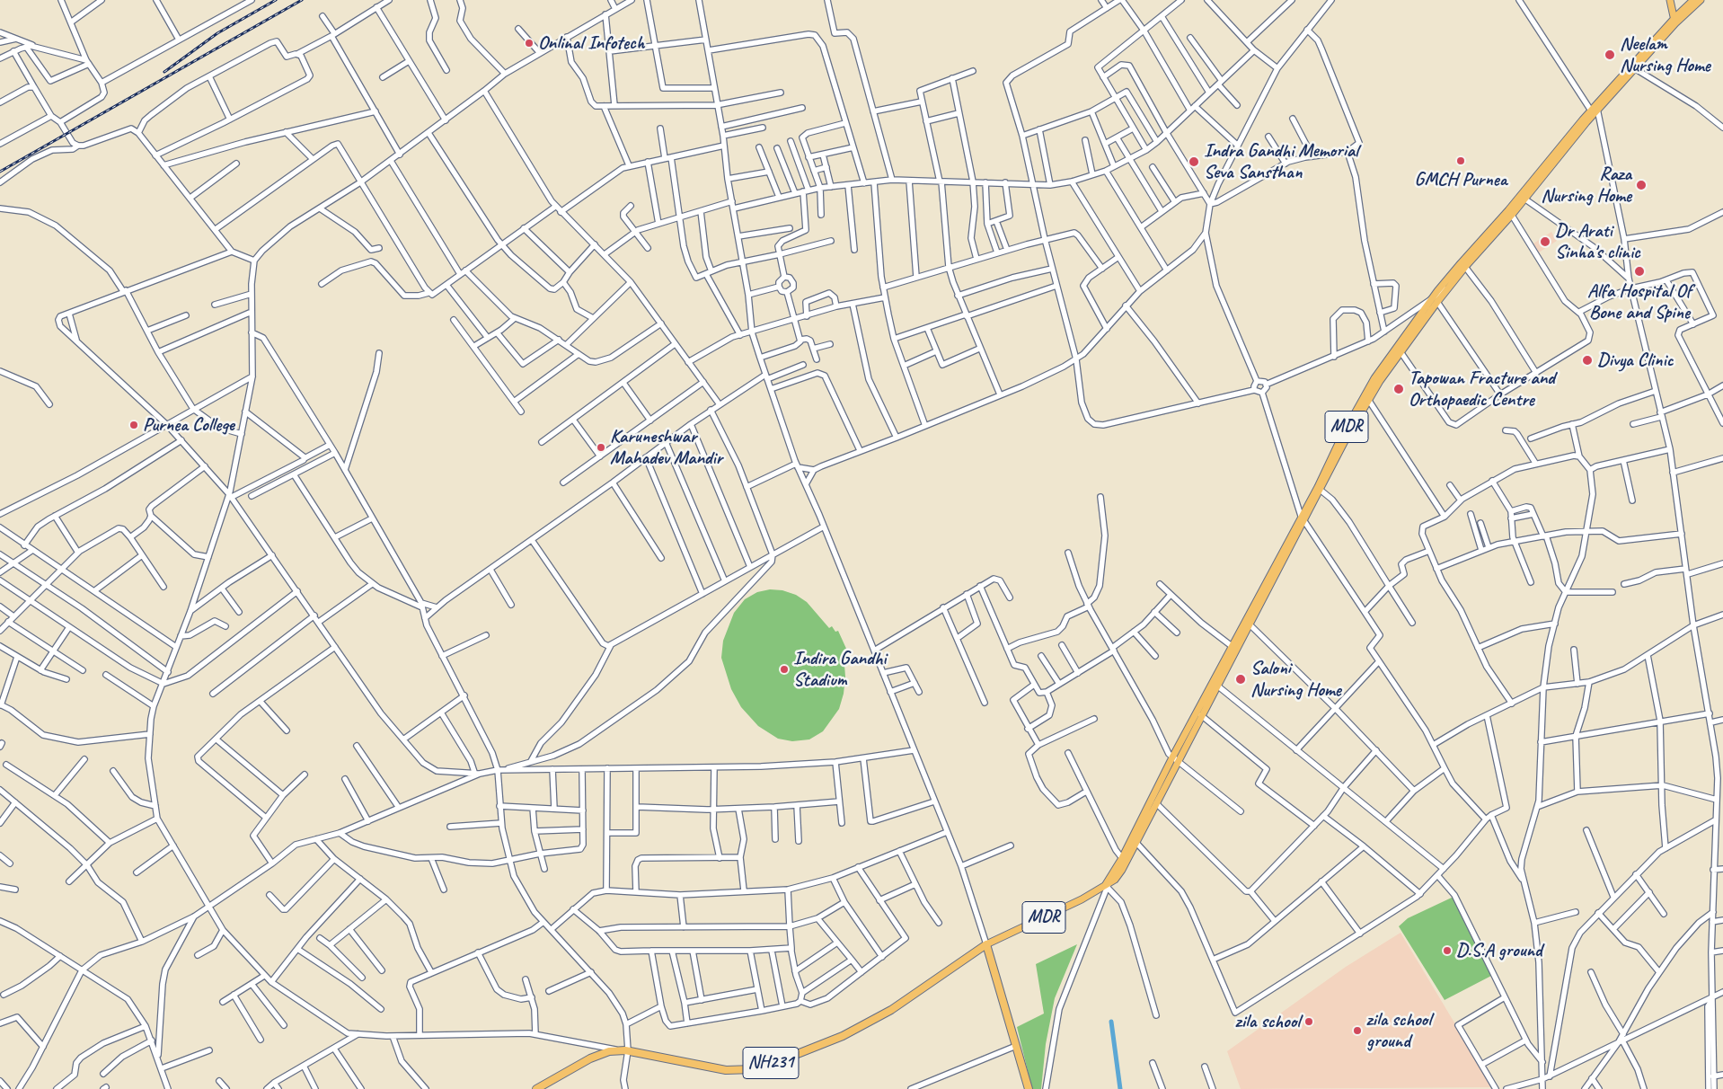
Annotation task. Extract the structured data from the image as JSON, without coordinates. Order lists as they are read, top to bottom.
{
  "streets": {
    "highway": ["NH231"],
    "main road": ["MDR"]
  },
  "crossings": [
    ["MDR", "NH231"]
  ],
  "places": [
    "Onlinal Infotech",
    "Neelam Nursing Home",
    "GMCH Purnea",
    "Indra Gandhi Memorial Seva Sansthan",
    "Raza Nursing Home",
    "Dr Arati Sinha's clinic",
    "Alfa Hospital Of Bone and Spine",
    "Divya Clinic",
    "Tapowan Fracture and Orthopaedic Centre",
    "Purnea College",
    "Karuneshwar Mahadev Mandir",
    "Indira Gandhi Stadium",
    "Saloni Nursing Home",
    "D.S.A ground",
    "zila school",
    "zila school ground"
  ]
}
